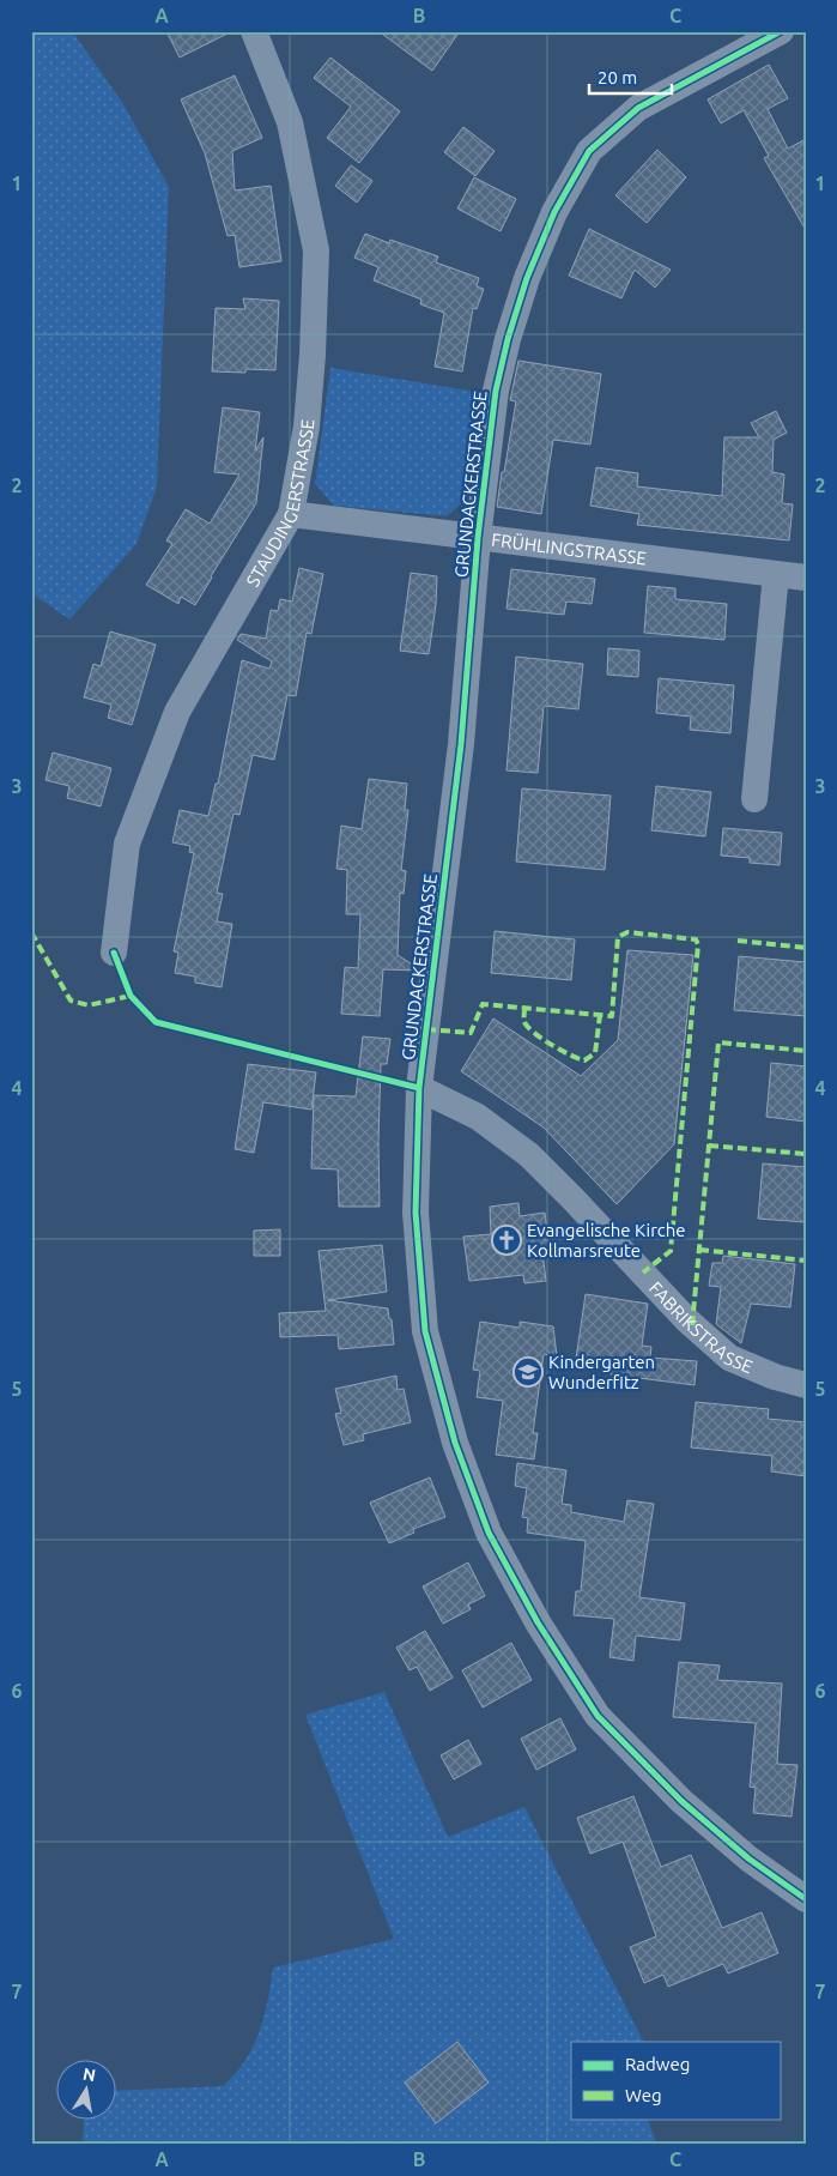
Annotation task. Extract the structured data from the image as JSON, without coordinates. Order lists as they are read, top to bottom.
{
  "streets": {
    "street": [
      "GRUNDACKERSTRASSE",
      "STAUDINGERSTRASSE",
      "FRÜHLINGSTRASSE",
      "FABRIKSTRASSE"
    ]
  },
  "crossings": [
    ["GRUNDACKERSTRASSE", "FRÜHLINGSTRASSE"],
    ["GRUNDACKERSTRASSE", "FABRIKSTRASSE"],
    ["STAUDINGERSTRASSE", "FRÜHLINGSTRASSE"]
  ],
  "places": {
    "church": ["Evangelische Kirche Kollmarsreute"],
    "school or university": ["Kindergarten Wunderfitz"]
  },
  "legend": ["Radweg", "Weg"],
  "scale_bar": "20 m",
  "north": "top",
  "grid": {
    "columns": ["A", "B", "C"],
    "rows": [
      "1",
      "2",
      "3",
      "4",
      "5",
      "6",
      "7"
    ]
  }
}
